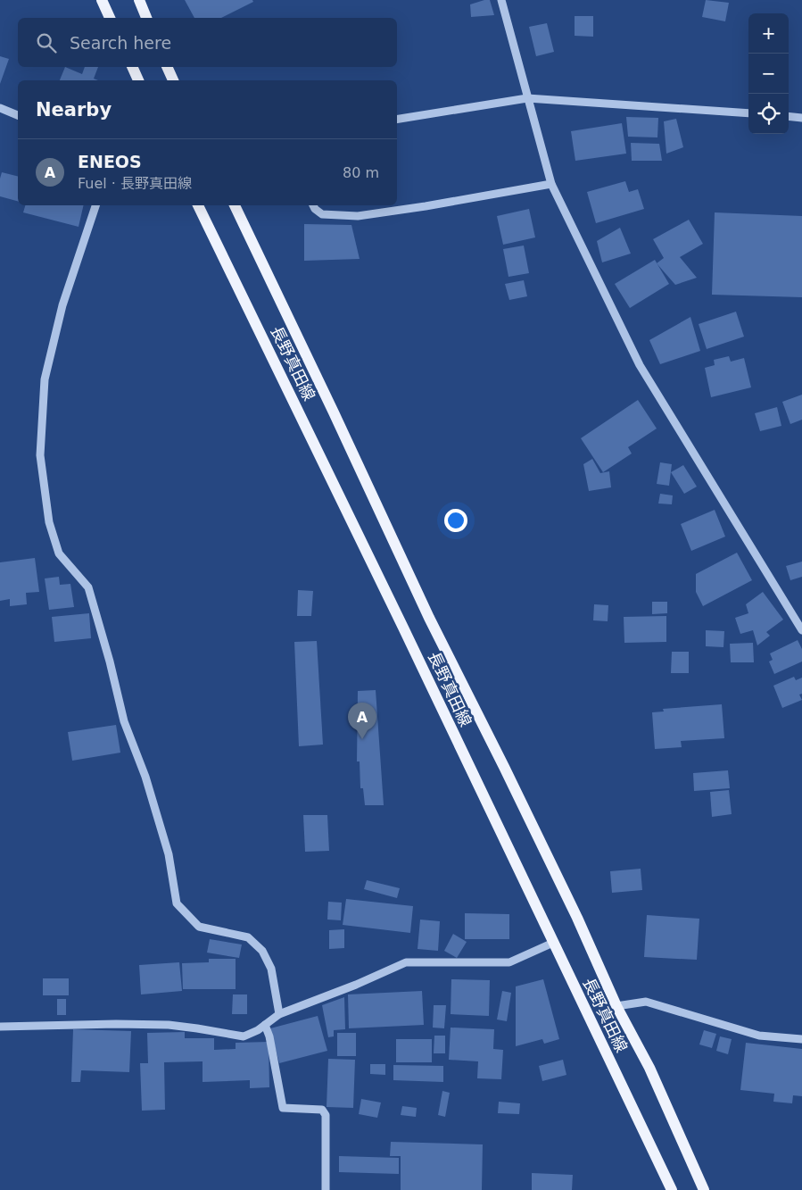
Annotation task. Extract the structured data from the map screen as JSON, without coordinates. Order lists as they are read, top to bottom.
{
  "streets": {
    "main road": ["長野真田線"]
  },
  "page": {
    "map_buttons": ["+", "−"],
    "search": "Search here",
    "heading": "Nearby",
    "list": [
      {
        "mark": "A",
        "name": "ENEOS",
        "note": "Fuel · 長野真田線",
        "value": "80 m"
      }
    ],
    "pins": "A"
  }
}
